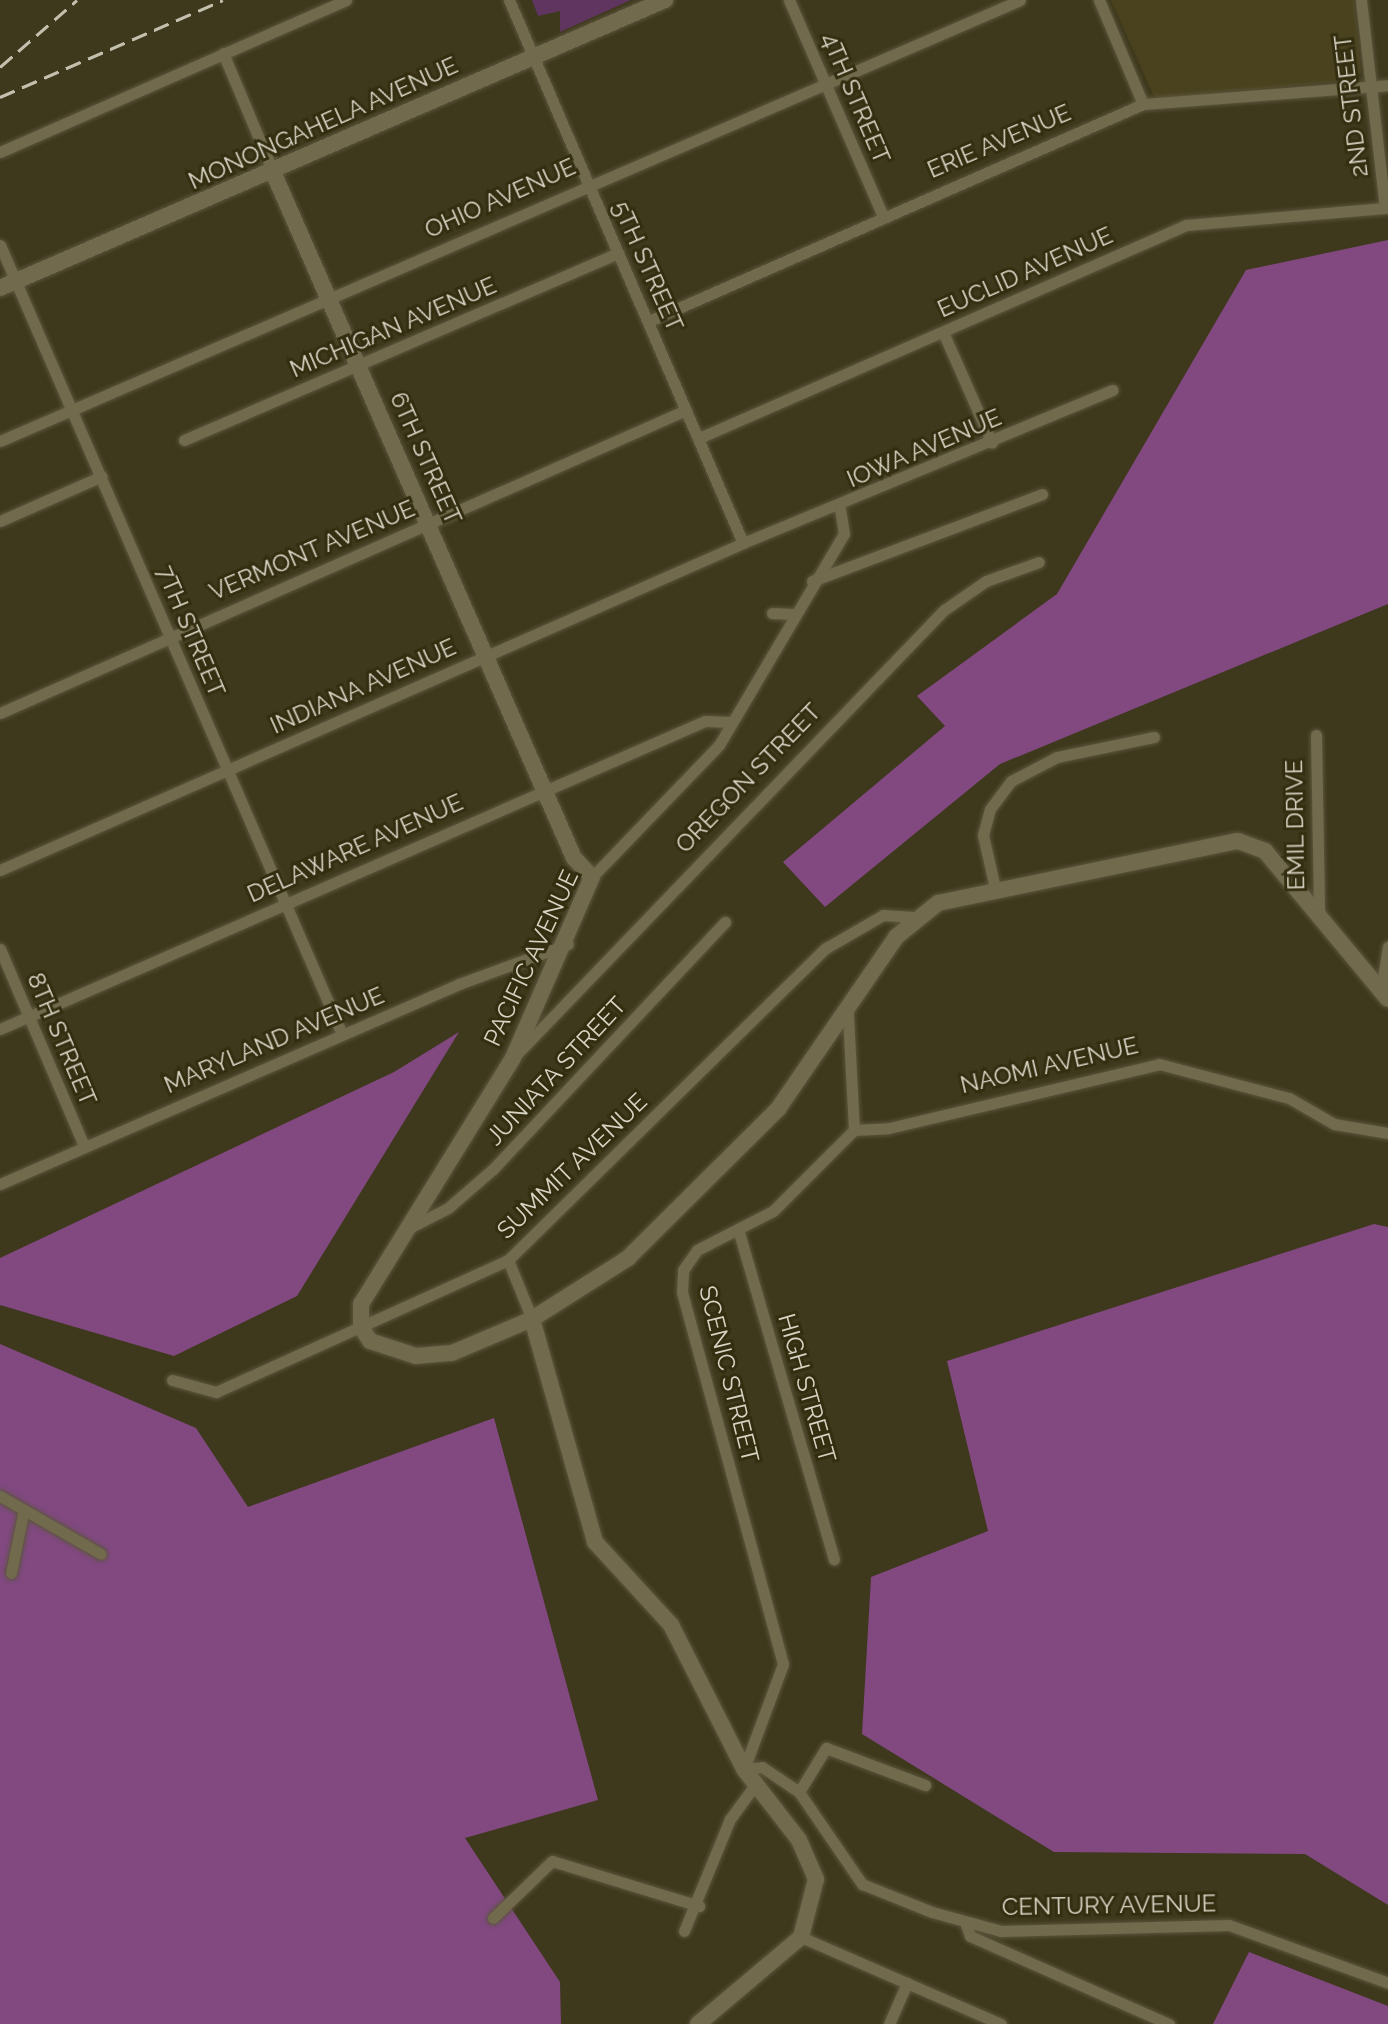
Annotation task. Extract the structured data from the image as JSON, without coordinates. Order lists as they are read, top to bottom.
{
  "streets": {
    "street": [
      "4TH STREET",
      "2ND STREET",
      "MONONGAHELA AVENUE",
      "ERIE AVENUE",
      "OHIO AVENUE",
      "5TH STREET",
      "EUCLID AVENUE",
      "MICHIGAN AVENUE",
      "IOWA AVENUE",
      "6TH STREET",
      "VERMONT AVENUE",
      "7TH STREET",
      "INDIANA AVENUE",
      "OREGON STREET",
      "EMIL DRIVE",
      "DELAWARE AVENUE",
      "PACIFIC AVENUE",
      "8TH STREET",
      "MARYLAND AVENUE",
      "NAOMI AVENUE",
      "JUNIATA STREET",
      "SUMMIT AVENUE",
      "SCENIC STREET",
      "HIGH STREET",
      "CENTURY AVENUE"
    ]
  },
  "crossings": [
    ["4TH STREET", "ERIE AVENUE"],
    ["4TH STREET", "OHIO AVENUE"],
    ["2ND STREET", "ERIE AVENUE"],
    ["2ND STREET", "EUCLID AVENUE"],
    ["MONONGAHELA AVENUE", "5TH STREET"],
    ["MONONGAHELA AVENUE", "6TH STREET"],
    ["MONONGAHELA AVENUE", "7TH STREET"],
    ["ERIE AVENUE", "5TH STREET"],
    ["OHIO AVENUE", "5TH STREET"],
    ["OHIO AVENUE", "6TH STREET"],
    ["OHIO AVENUE", "7TH STREET"],
    ["5TH STREET", "EUCLID AVENUE"],
    ["5TH STREET", "MICHIGAN AVENUE"],
    ["5TH STREET", "IOWA AVENUE"],
    ["5TH STREET", "VERMONT AVENUE"],
    ["5TH STREET", "INDIANA AVENUE"],
    ["MICHIGAN AVENUE", "6TH STREET"],
    ["IOWA AVENUE", "INDIANA AVENUE"],
    ["IOWA AVENUE", "PACIFIC AVENUE"],
    ["6TH STREET", "VERMONT AVENUE"],
    ["6TH STREET", "INDIANA AVENUE"],
    ["6TH STREET", "DELAWARE AVENUE"],
    ["6TH STREET", "PACIFIC AVENUE"],
    ["VERMONT AVENUE", "7TH STREET"],
    ["7TH STREET", "INDIANA AVENUE"],
    ["7TH STREET", "DELAWARE AVENUE"],
    ["7TH STREET", "MARYLAND AVENUE"],
    ["OREGON STREET", "PACIFIC AVENUE"],
    ["DELAWARE AVENUE", "PACIFIC AVENUE"],
    ["DELAWARE AVENUE", "8TH STREET"],
    ["PACIFIC AVENUE", "MARYLAND AVENUE"],
    ["PACIFIC AVENUE", "JUNIATA STREET"],
    ["PACIFIC AVENUE", "SUMMIT AVENUE"],
    ["8TH STREET", "MARYLAND AVENUE"],
    ["NAOMI AVENUE", "SCENIC STREET"],
    ["SCENIC STREET", "HIGH STREET"]
  ]
}
